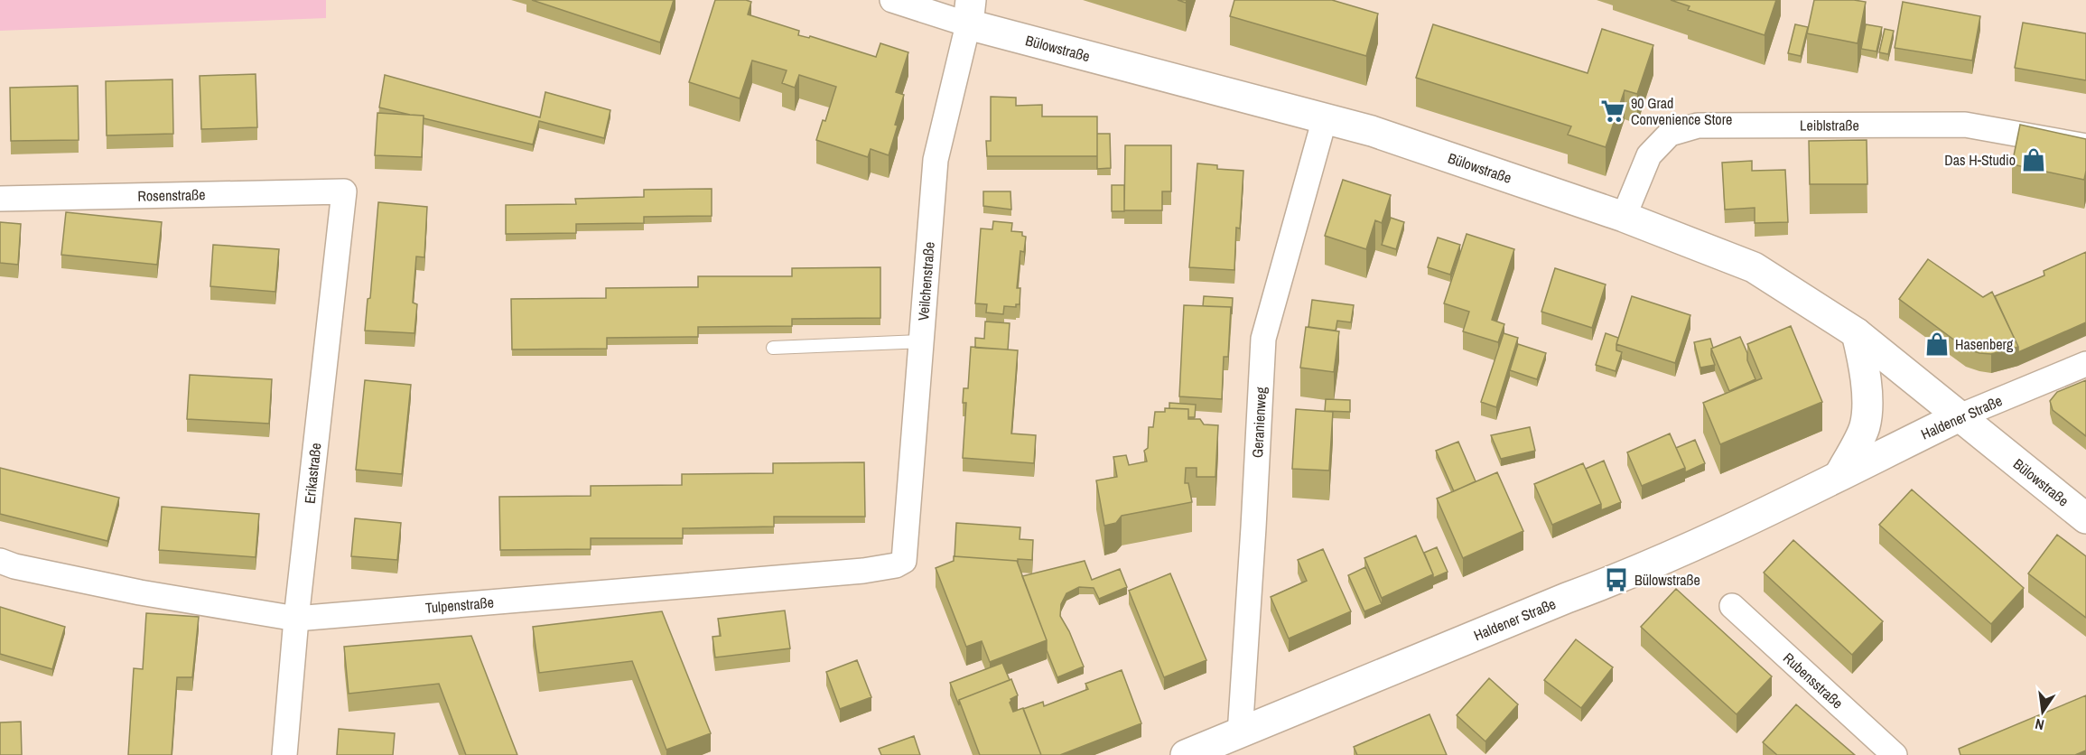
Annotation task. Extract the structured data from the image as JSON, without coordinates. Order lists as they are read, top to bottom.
{
  "streets": {
    "main road": ["Bülowstraße", "Haldener Straße"],
    "street": [
      "Leiblstraße",
      "Rosenstraße",
      "Veilchenstraße",
      "Geranienweg",
      "Erikastraße",
      "Tulpenstraße",
      "Rubensstraße"
    ]
  },
  "crossings": [
    ["Bülowstraße", "Leiblstraße"],
    ["Bülowstraße", "Veilchenstraße"],
    ["Bülowstraße", "Haldener Straße"],
    ["Bülowstraße", "Geranienweg"],
    ["Rosenstraße", "Erikastraße"],
    ["Veilchenstraße", "Tulpenstraße"],
    ["Haldener Straße", "Geranienweg"],
    ["Erikastraße", "Tulpenstraße"]
  ],
  "places": {
    "supermarket": ["90 Grad Convenience Store"],
    "shop": ["Das H-Studio", "Hasenberg"],
    "bus stop": ["Bülowstraße"]
  },
  "north": "bottom"
}
